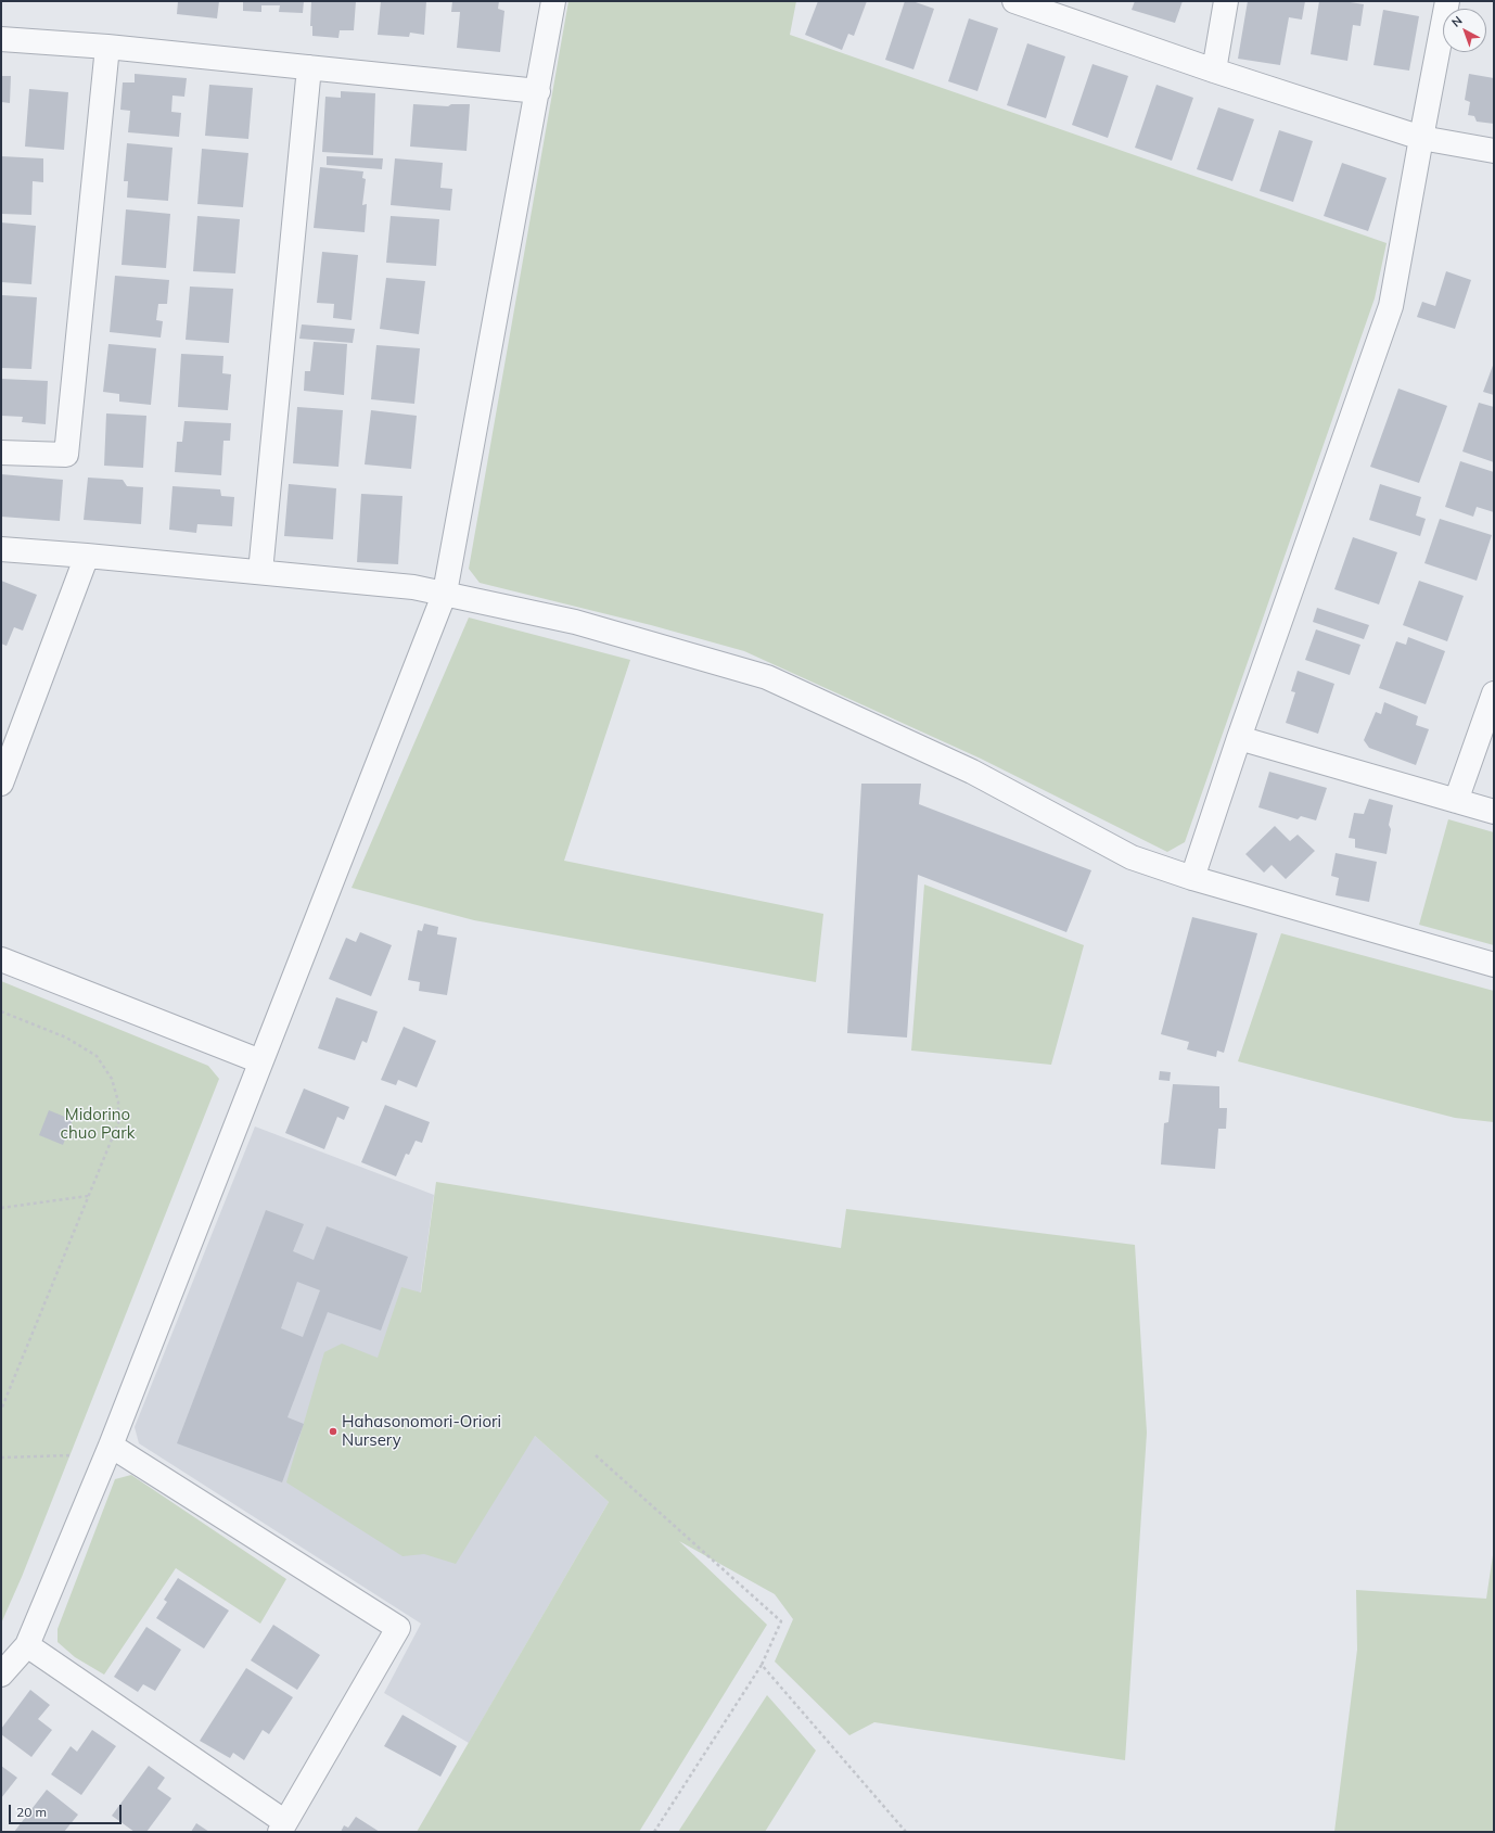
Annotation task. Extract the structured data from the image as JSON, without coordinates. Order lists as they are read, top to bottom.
{
  "parks": ["Midorino chuo Park"],
  "places": ["Hahasonomori-Oriori Nursery"],
  "scale_bar": "20 m",
  "north": "top left"
}
